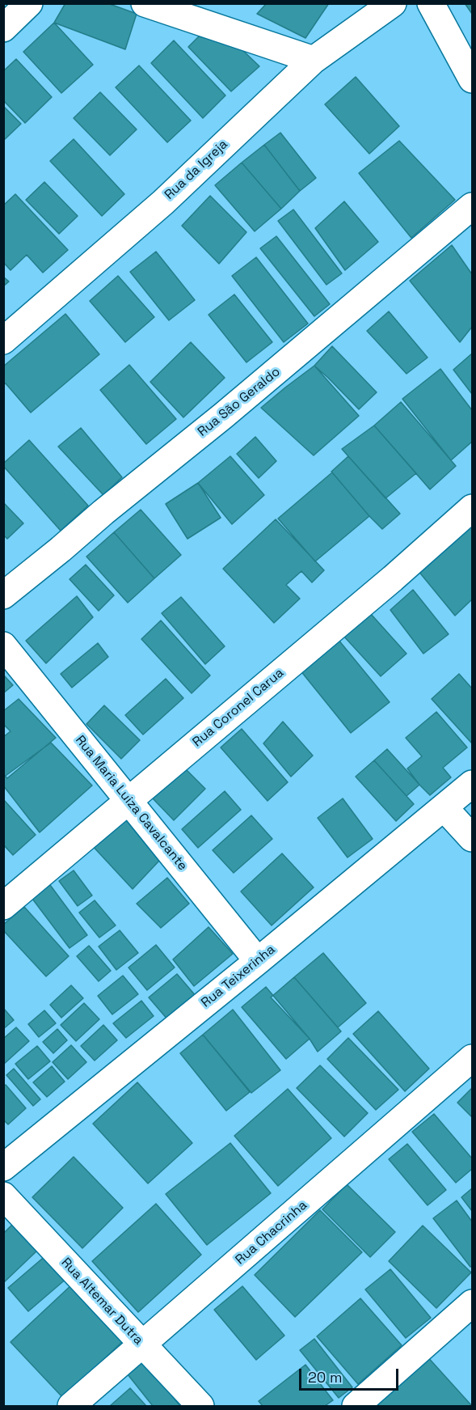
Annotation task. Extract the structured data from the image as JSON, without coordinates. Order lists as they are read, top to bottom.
{
  "streets": {
    "street": [
      "Rua da Igreja",
      "Rua São Geraldo",
      "Rua Coronel Carua",
      "Rua Maria Luiza Cavalcante",
      "Rua Teixerinha",
      "Rua Chacrinha",
      "Rua Altemar Dutra"
    ]
  },
  "crossings": [
    ["Rua Coronel Carua", "Rua Maria Luiza Cavalcante"],
    ["Rua Maria Luiza Cavalcante", "Rua Teixerinha"],
    ["Rua Chacrinha", "Rua Altemar Dutra"]
  ],
  "scale_bar": "20 m"
}
